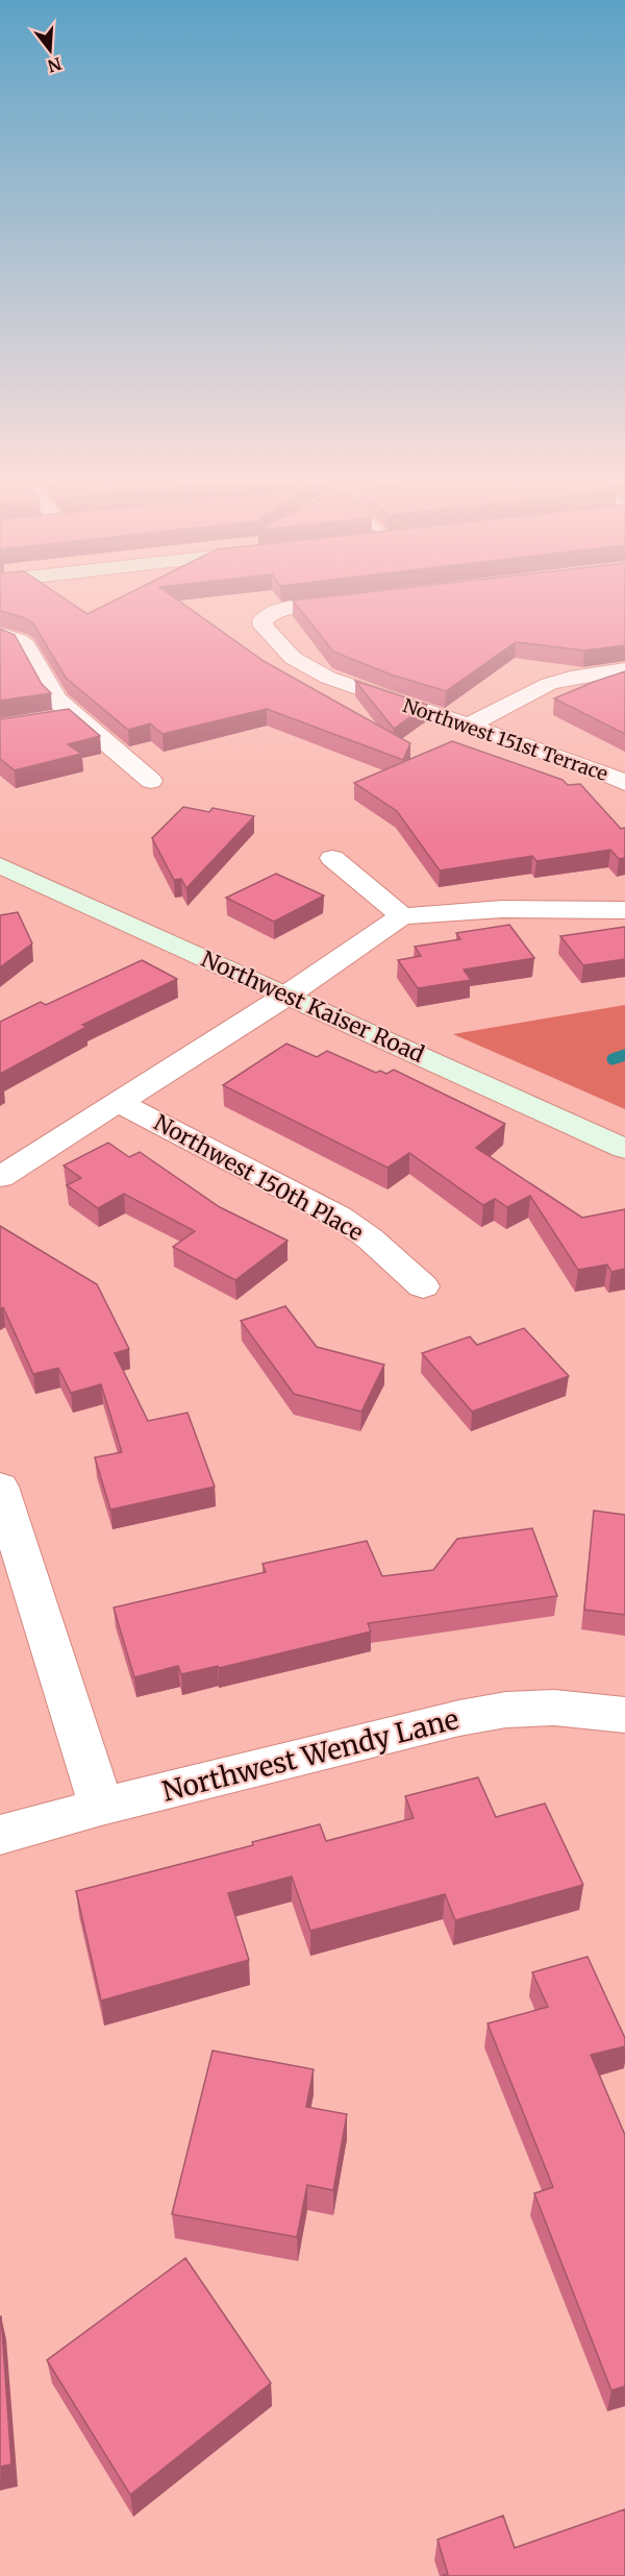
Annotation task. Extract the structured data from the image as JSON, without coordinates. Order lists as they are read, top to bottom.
{
  "streets": {
    "main road": ["Northwest Kaiser Road"],
    "street": ["Northwest 151st Terrace", "Northwest 150th Place", "Northwest Wendy Lane"]
  },
  "north": "bottom"
}
